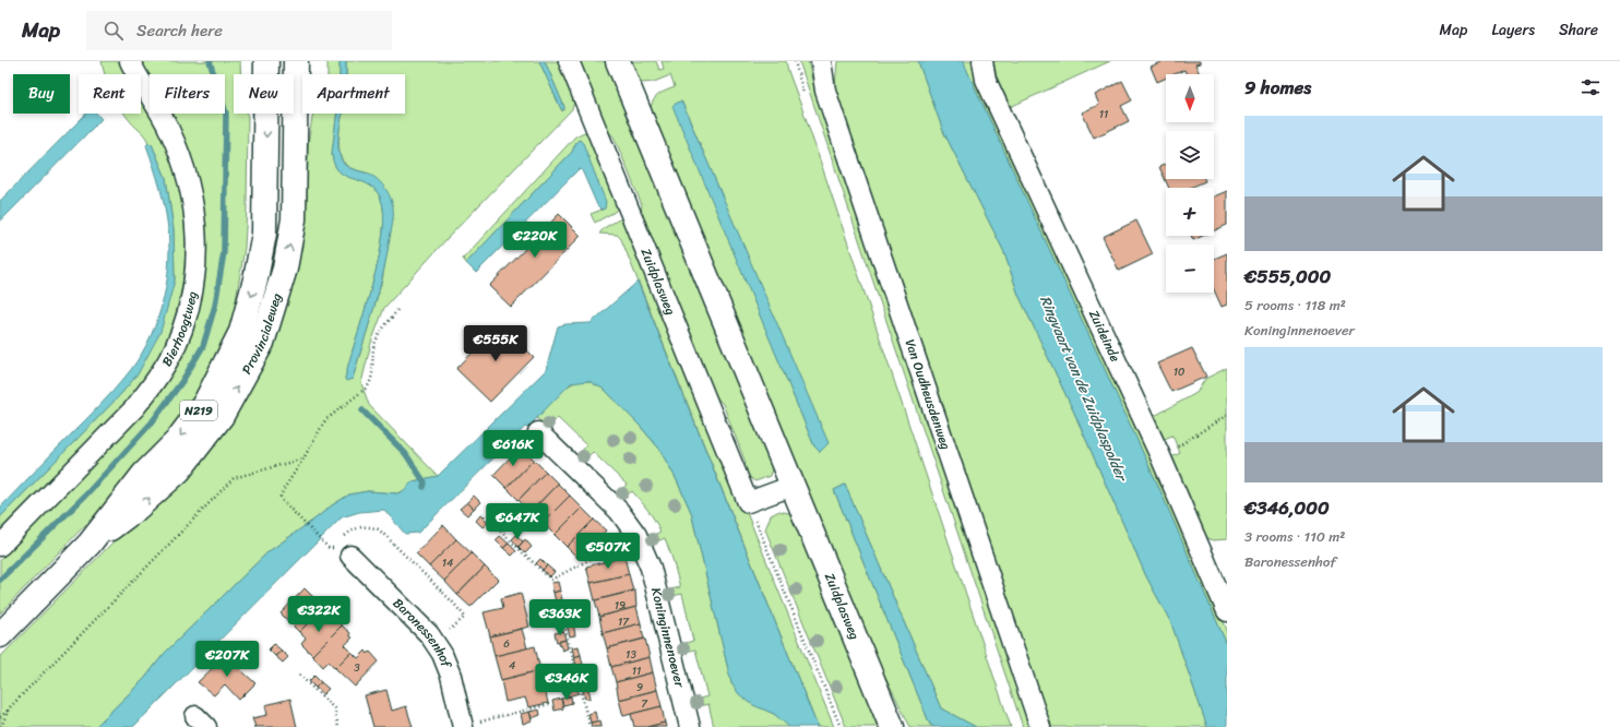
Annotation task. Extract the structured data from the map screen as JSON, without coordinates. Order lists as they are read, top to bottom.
{
  "streets": {
    "main road": ["Zuidplasweg", "Provincialeweg", "N219"],
    "street": [
      "Bierhoogtweg",
      "Zuideinde",
      "Van Oudheusdenweg",
      "Baronessenhof",
      "Koninginnenoever"
    ]
  },
  "water": ["Ringvaart van de Zuidplaspolder"],
  "house_numbers": [
    "11",
    "10",
    "14",
    "19",
    "17",
    "6",
    "13",
    "4",
    "3",
    "11",
    "9",
    "7"
  ],
  "north": "bottom",
  "page": {
    "header": "Map",
    "search": "Search here",
    "nav": ["Map", "Layers", "Share"],
    "heading": "9 homes",
    "map_buttons": ["+", "−"],
    "chip": [
      "Buy",
      "Rent",
      "Filters",
      "New",
      "Apartment"
    ],
    "list": [
      {
        "name": "€555,000",
        "note": "5 rooms · 118 m² · Koninginnenoever"
      },
      {
        "name": "€346,000",
        "note": "3 rooms · 110 m² · Baronessenhof"
      }
    ],
    "price": [
      "€220K",
      "€555K",
      "€616K",
      "€647K",
      "€507K",
      "€322K",
      "€363K",
      "€207K",
      "€346K"
    ]
  }
}
